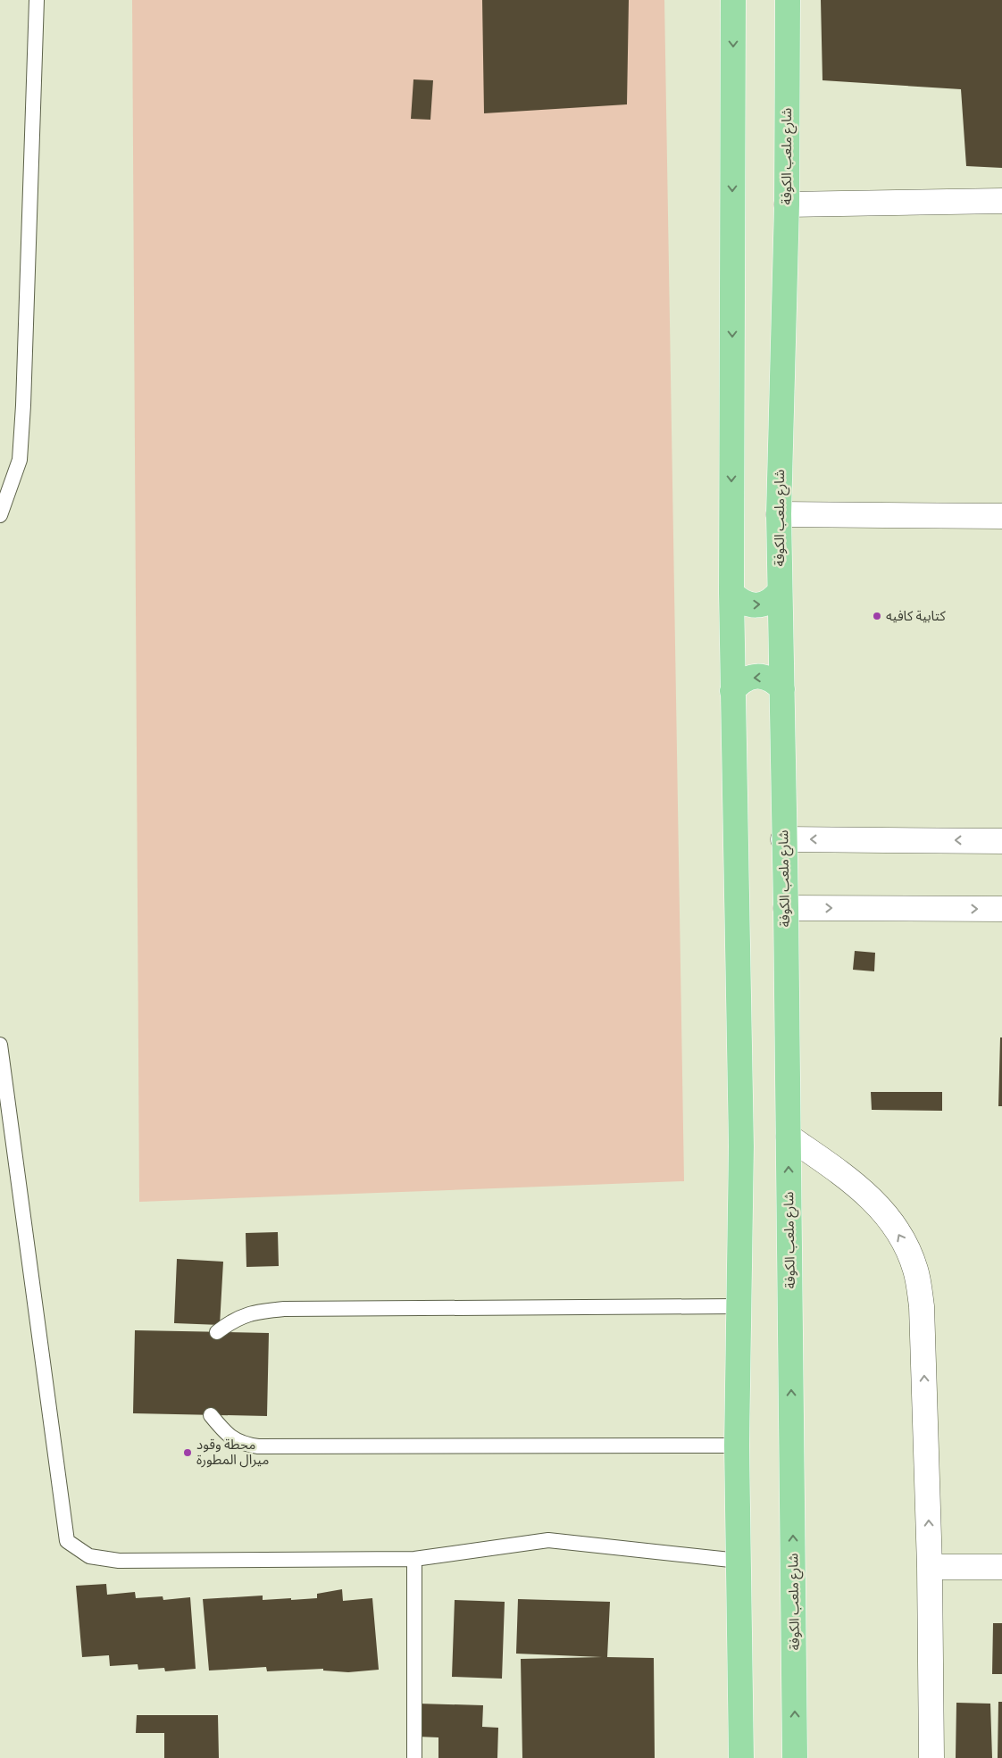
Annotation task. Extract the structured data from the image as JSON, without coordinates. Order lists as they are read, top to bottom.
{
  "streets": {
    "main road": ["شارع ملعب الكوفة"]
  },
  "places": ["كتابية كافيه", "محطة وقود ميرال المطورة"]
}
